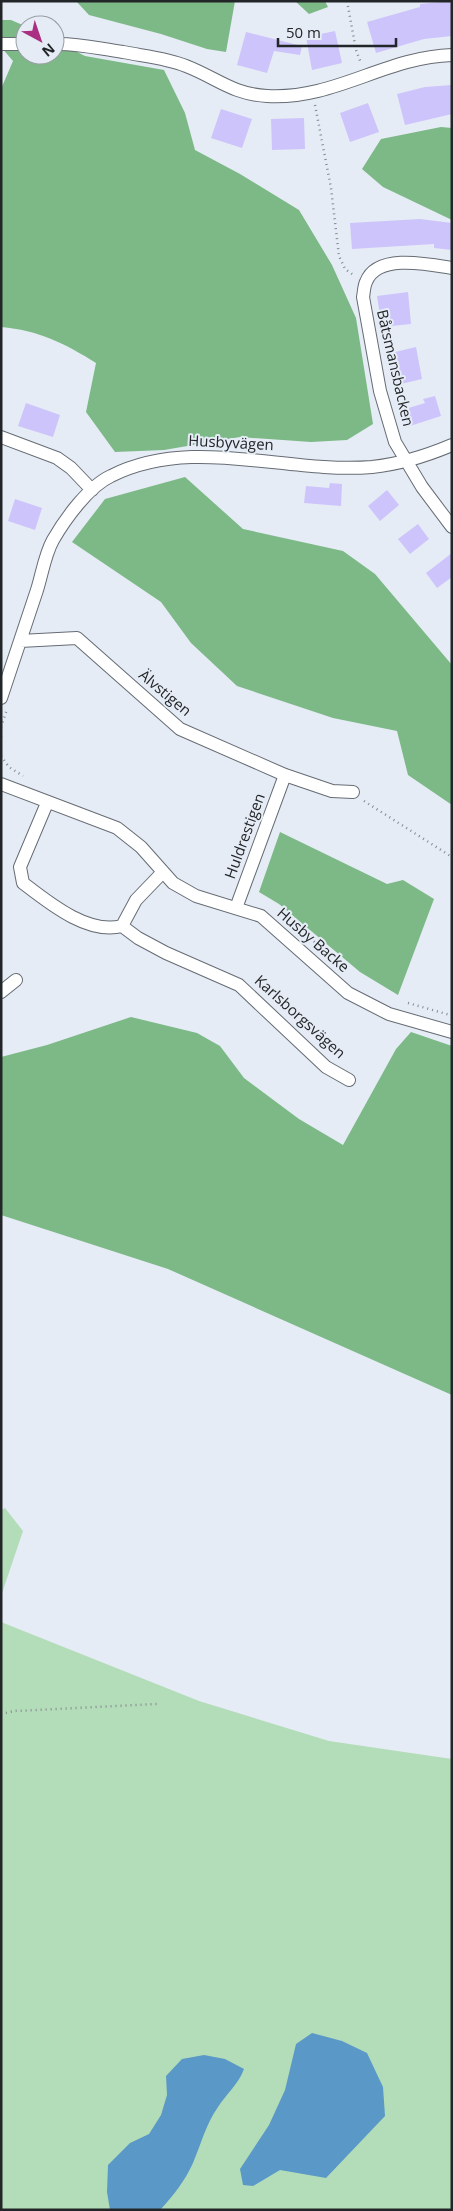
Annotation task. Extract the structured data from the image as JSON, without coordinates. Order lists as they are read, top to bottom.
{
  "streets": {
    "street": [
      "Båtsmansbacken",
      "Husbyvägen",
      "Älvstigen",
      "Huldrestigen",
      "Husby Backe",
      "Karlsborgsvägen"
    ]
  },
  "crossings": [
    ["Båtsmansbacken", "Husbyvägen"],
    ["Husbyvägen", "Älvstigen"],
    ["Älvstigen", "Huldrestigen"],
    ["Huldrestigen", "Husby Backe"]
  ],
  "scale_bar": "50 m",
  "north": "bottom right"
}
